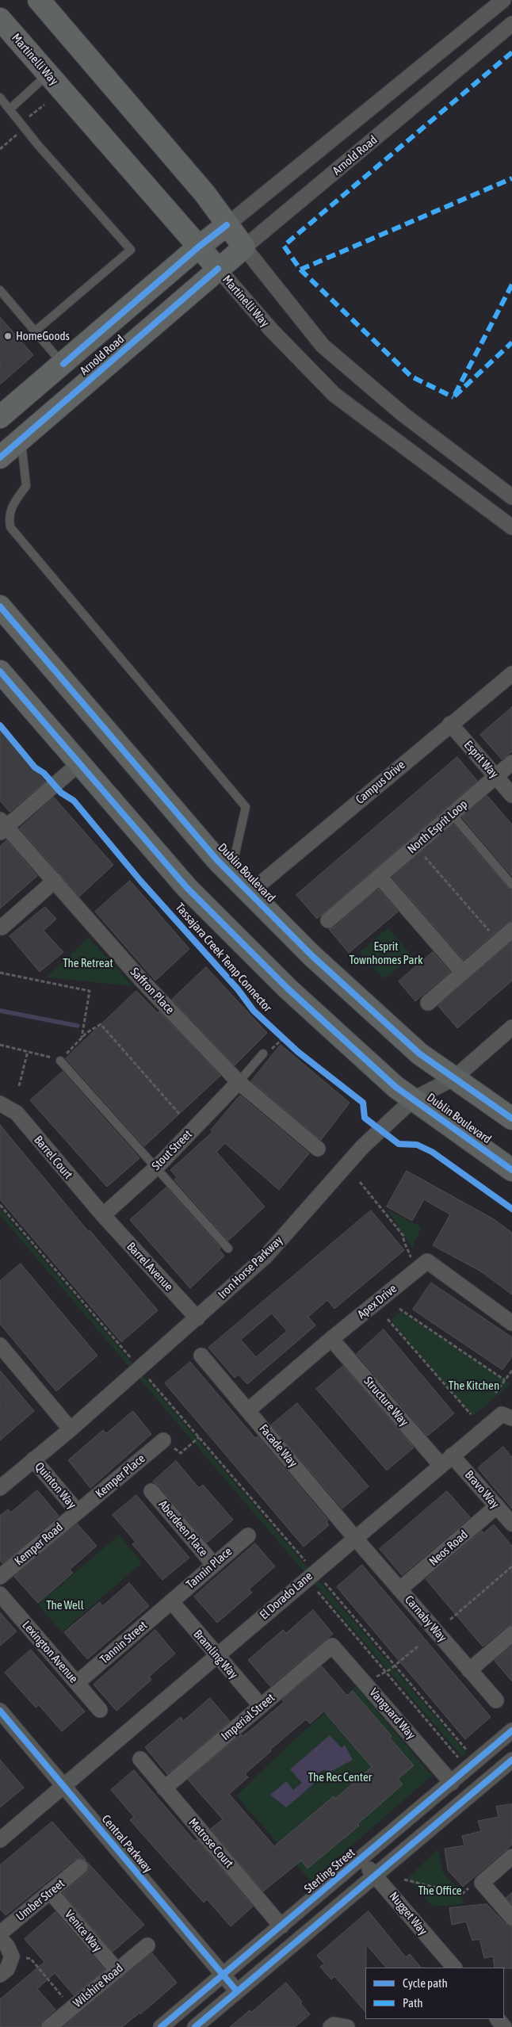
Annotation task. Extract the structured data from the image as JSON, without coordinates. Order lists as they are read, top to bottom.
{
  "streets": {
    "main road": ["Dublin Boulevard"],
    "street": [
      "Martinelli Way",
      "Arnold Road",
      "Esprit Way",
      "Campus Drive",
      "North Esprit Loop",
      "Saffron Place",
      "Stout Street",
      "Barrel Court",
      "Barrel Avenue",
      "Iron Horse Parkway",
      "Apex Drive",
      "Structure Way",
      "Facade Way",
      "Kemper Place",
      "Quinton Way",
      "Bravo Way",
      "Aberdeen Place",
      "Kemper Road",
      "Neos Road",
      "Tannin Place",
      "El Dorado Lane",
      "Carnaby Way",
      "Tannin Street",
      "Lexington Avenue",
      "Bramling Way",
      "Vanguard Way",
      "Imperial Street",
      "Metrose Court",
      "Central Parkway",
      "Sterling Street",
      "Umber Street",
      "Nugget Way",
      "Venice Way",
      "Wilshire Road"
    ],
    "cycle path": ["Tassajara Creek Temp Connector"]
  },
  "crossings": [
    ["Martinelli Way", "Arnold Road"],
    ["Esprit Way", "Campus Drive"],
    ["Esprit Way", "North Esprit Loop"],
    ["Campus Drive", "Dublin Boulevard"],
    ["Dublin Boulevard", "Iron Horse Parkway"],
    ["Saffron Place", "Stout Street"],
    ["Stout Street", "Barrel Court"],
    ["Stout Street", "Barrel Avenue"],
    ["Barrel Court", "Barrel Avenue"],
    ["Barrel Avenue", "Iron Horse Parkway"],
    ["Iron Horse Parkway", "Quinton Way"],
    ["Apex Drive", "Structure Way"],
    ["Apex Drive", "Facade Way"],
    ["Structure Way", "Bravo Way"],
    ["Structure Way", "El Dorado Lane"],
    ["Facade Way", "El Dorado Lane"],
    ["Facade Way", "Carnaby Way"],
    ["Kemper Place", "Quinton Way"],
    ["Kemper Place", "Kemper Road"],
    ["Quinton Way", "Kemper Road"],
    ["Bravo Way", "Neos Road"],
    ["Bravo Way", "El Dorado Lane"],
    ["Aberdeen Place", "Tannin Place"],
    ["Neos Road", "Carnaby Way"],
    ["Tannin Place", "Tannin Street"],
    ["Tannin Place", "Bramling Way"],
    ["El Dorado Lane", "Carnaby Way"],
    ["El Dorado Lane", "Bramling Way"],
    ["El Dorado Lane", "Central Parkway"],
    ["Tannin Street", "Lexington Avenue"],
    ["Tannin Street", "Bramling Way"],
    ["Bramling Way", "Imperial Street"],
    ["Vanguard Way", "Imperial Street"],
    ["Vanguard Way", "Sterling Street"],
    ["Imperial Street", "Metrose Court"],
    ["Metrose Court", "Sterling Street"],
    ["Central Parkway", "Sterling Street"],
    ["Sterling Street", "Nugget Way"],
    ["Umber Street", "Venice Way"],
    ["Venice Way", "Wilshire Road"]
  ],
  "parks": [
    "Esprit Townhomes Park",
    "The Retreat",
    "The Kitchen",
    "The Well",
    "The Rec Center",
    "The Office"
  ],
  "places": ["HomeGoods"],
  "legend": ["Cycle path", "Path"]
}
